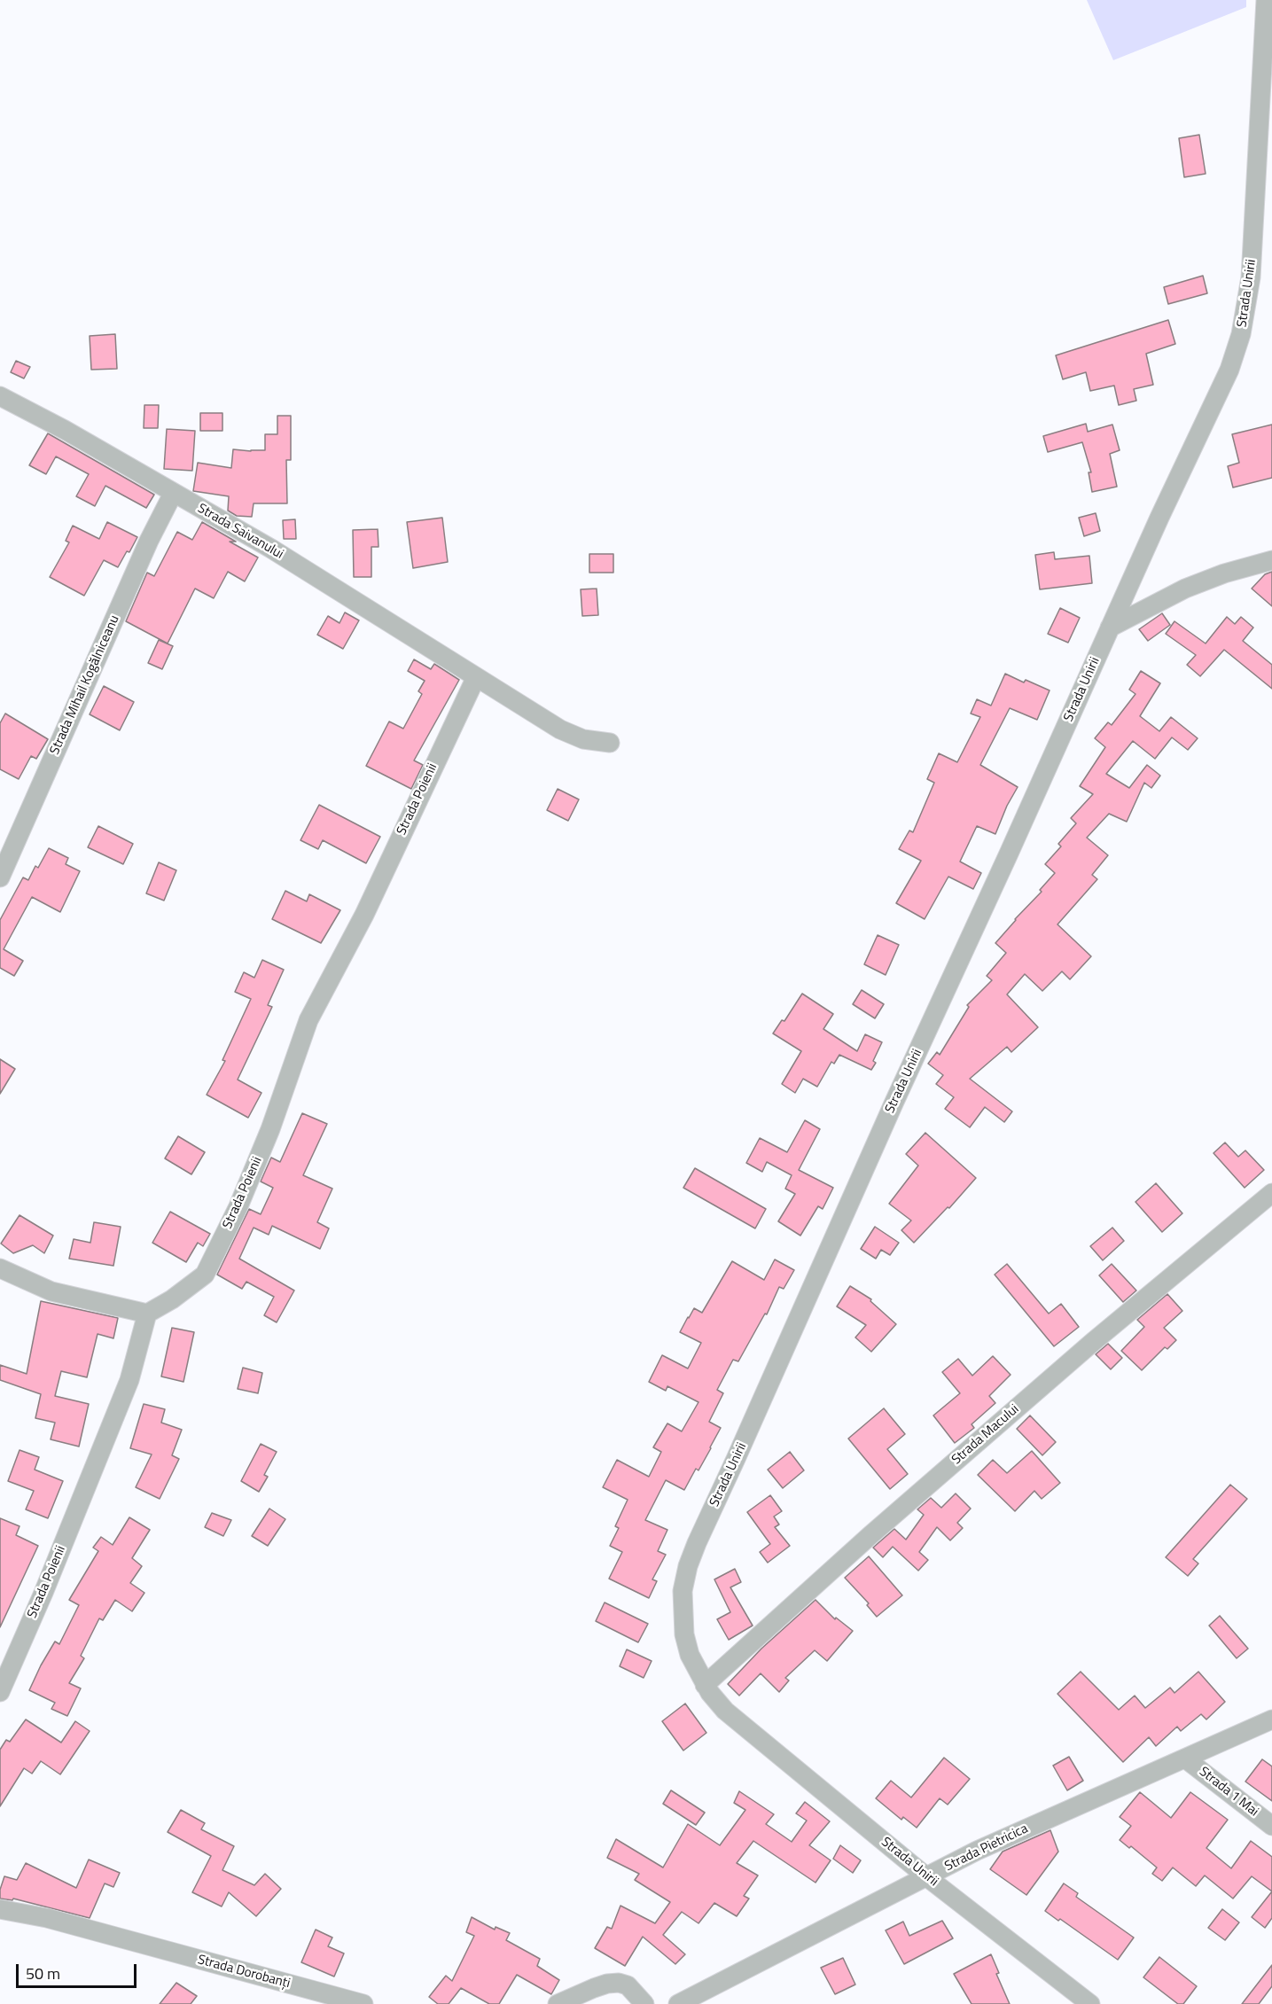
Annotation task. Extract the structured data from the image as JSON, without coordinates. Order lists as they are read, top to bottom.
{
  "streets": {
    "street": [
      "Strada Unirii",
      "Strada Saivanului",
      "Strada Mihail Kogălniceanu",
      "Strada Poienii",
      "Strada Macului",
      "Strada 1 Mai",
      "Strada Pietricica",
      "Strada Dorobanți"
    ]
  },
  "crossings": [
    ["Strada Unirii", "Strada Macului"],
    ["Strada Unirii", "Strada Pietricica"],
    ["Strada Saivanului", "Strada Mihail Kogălniceanu"],
    ["Strada Saivanului", "Strada Poienii"],
    ["Strada 1 Mai", "Strada Pietricica"]
  ],
  "scale_bar": "50 m"
}
